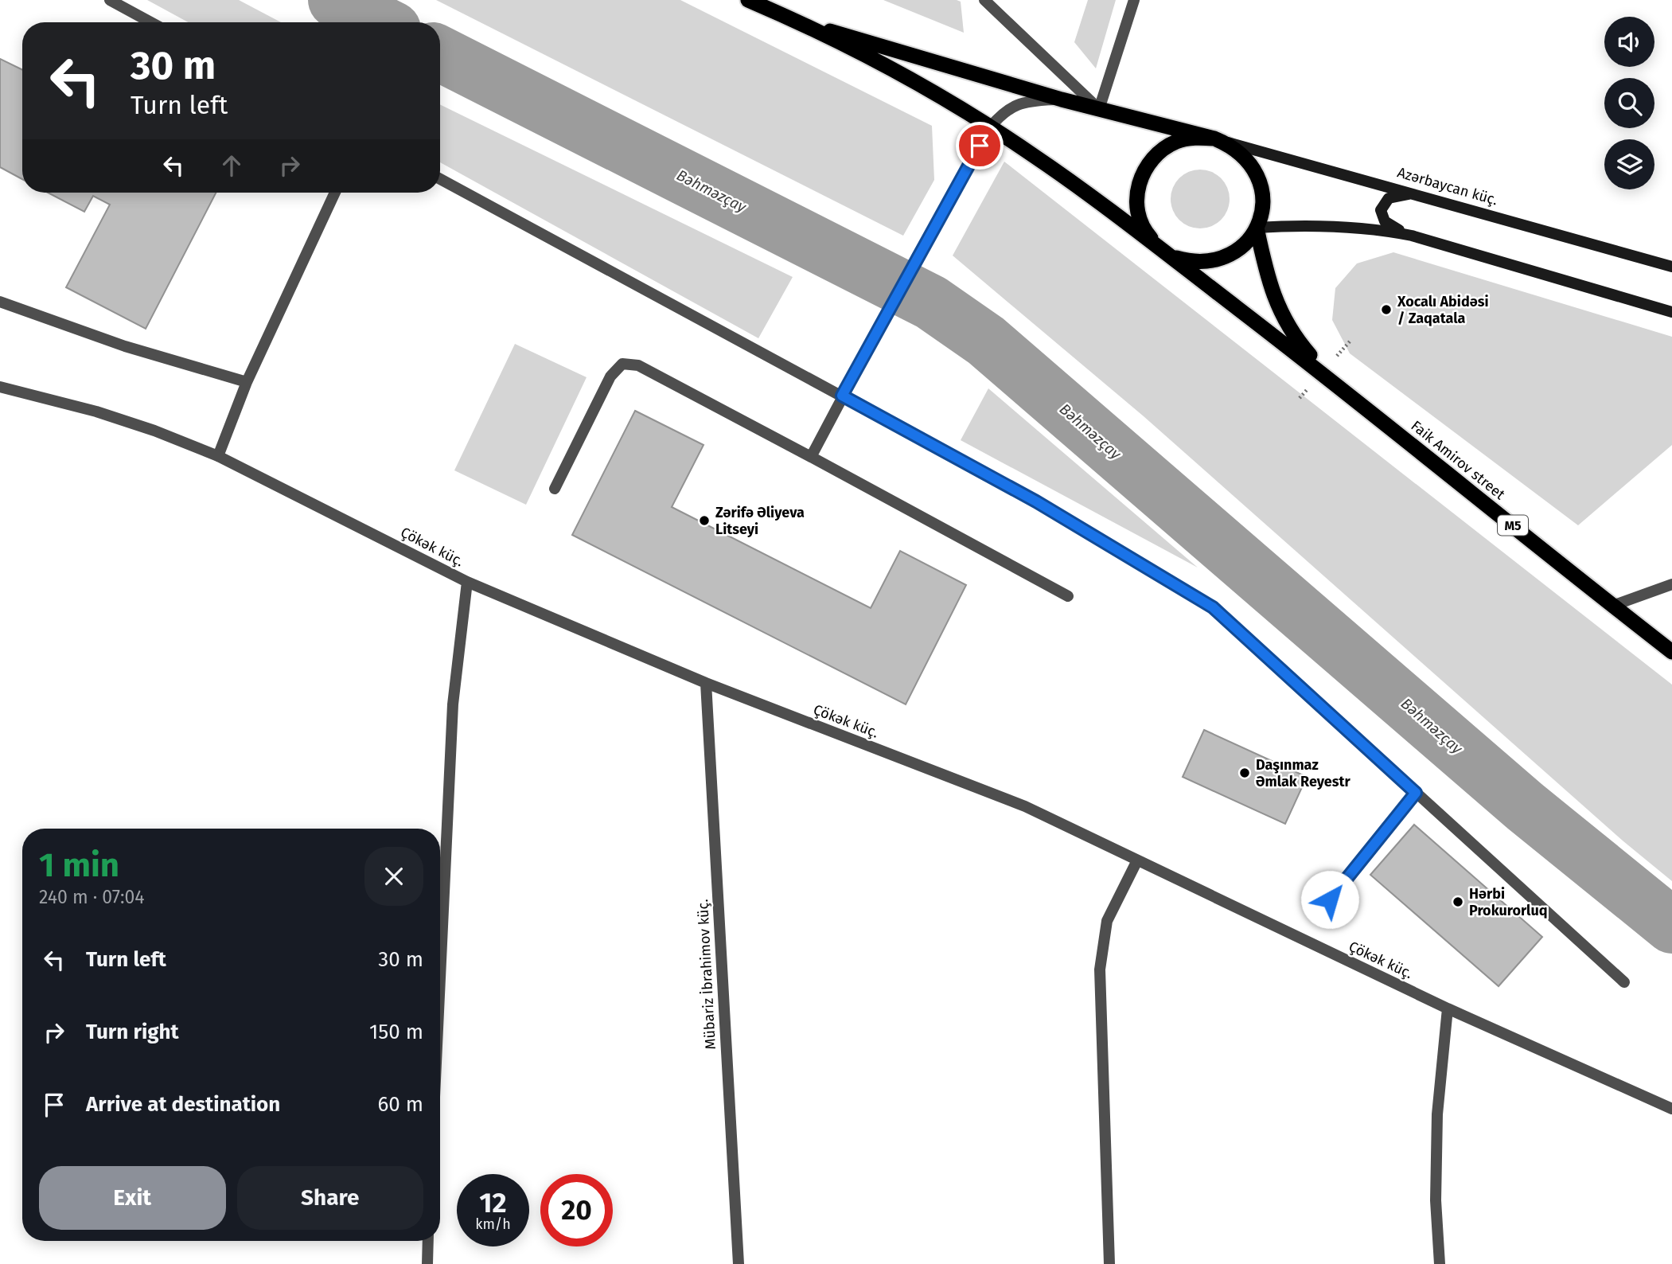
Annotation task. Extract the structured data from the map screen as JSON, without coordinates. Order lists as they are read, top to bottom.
{
  "streets": {
    "highway": ["Faik Amirov street", "M5"],
    "main road": ["Azərbaycan küç."],
    "street": ["Çökək küç.", "Mübariz İbrahimov küç."]
  },
  "crossings": [
    ["Çökək küç.", "Mübariz İbrahimov küç."]
  ],
  "water": ["Bəhməzçay"],
  "places": [
    "Xocalı Abidəsi / Zaqatala",
    "Zərifə Əliyeva Litseyi",
    "Daşınmaz Əmlak Reyestr",
    "Hərbi Prokurorluq"
  ],
  "page": {
    "turn": ["30 m", "Turn left"],
    "heading": ["1 min", "240 m · 07:04"],
    "list": [
      {
        "name": "Turn left",
        "value": "30 m"
      },
      {
        "name": "Turn right",
        "value": "150 m"
      },
      {
        "name": "Arrive at destination",
        "value": "60 m"
      }
    ],
    "buttons": ["Exit", "Share"],
    "speed": "12 km/h",
    "limit": "20"
  }
}
